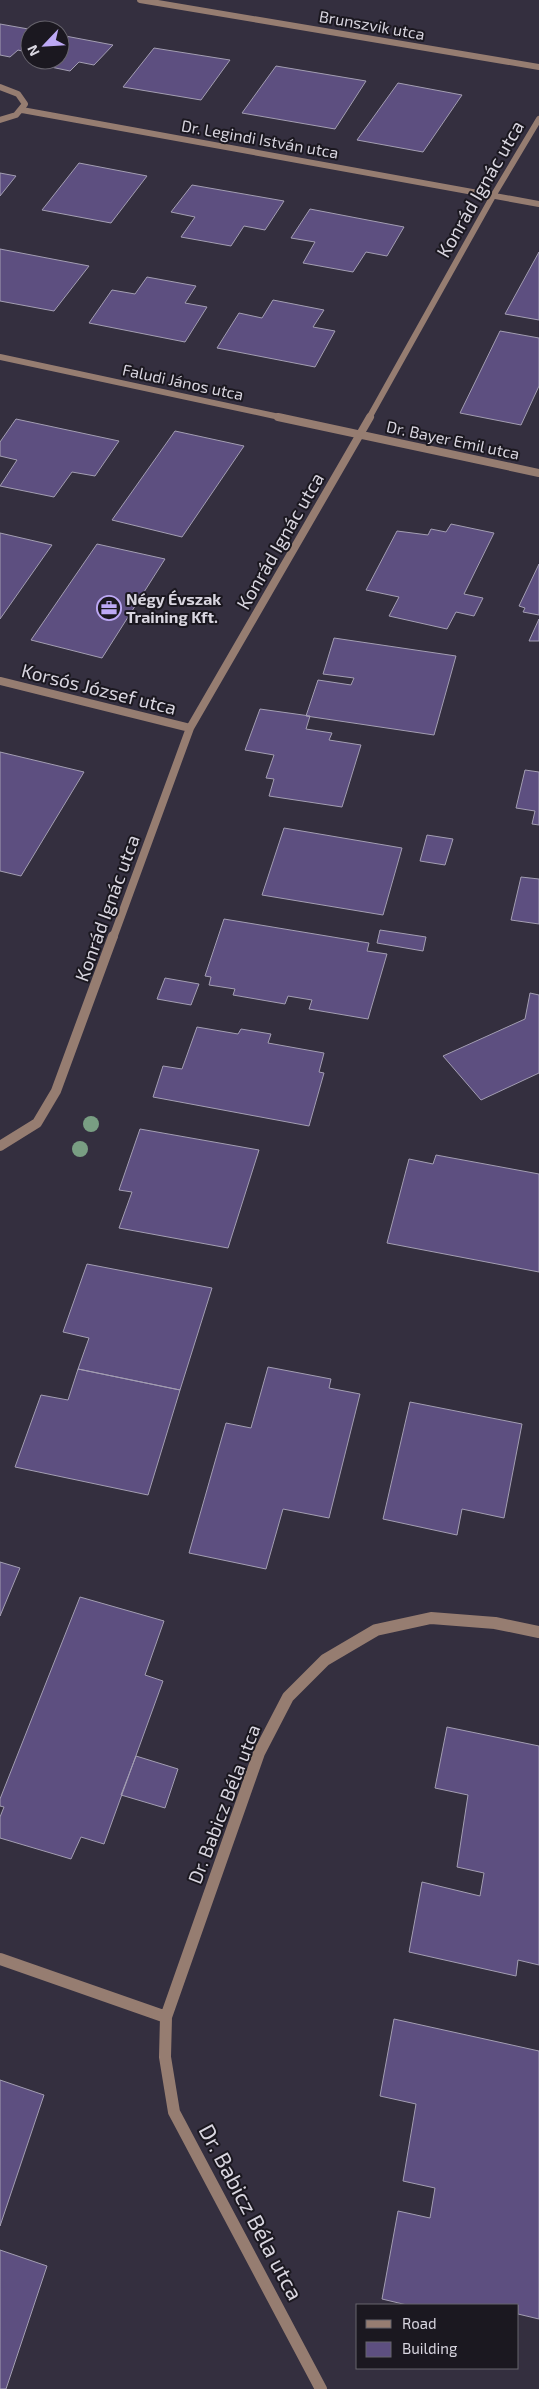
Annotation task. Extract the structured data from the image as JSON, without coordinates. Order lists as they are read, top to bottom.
{
  "streets": {
    "street": [
      "Brunszvik utca",
      "Dr. Legindi István utca",
      "Konrád Ignác utca",
      "Faludi János utca",
      "Dr. Bayer Emil utca",
      "Korsós József utca",
      "Dr. Babicz Béla utca"
    ]
  },
  "crossings": [
    ["Dr. Legindi István utca", "Konrád Ignác utca"],
    ["Konrád Ignác utca", "Faludi János utca"],
    ["Konrád Ignác utca", "Dr. Bayer Emil utca"],
    ["Konrád Ignác utca", "Korsós József utca"],
    ["Faludi János utca", "Dr. Bayer Emil utca"]
  ],
  "places": {
    "office": ["Négy Évszak Training Kft."]
  },
  "legend": ["Road", "Building"],
  "north": "bottom left"
}
